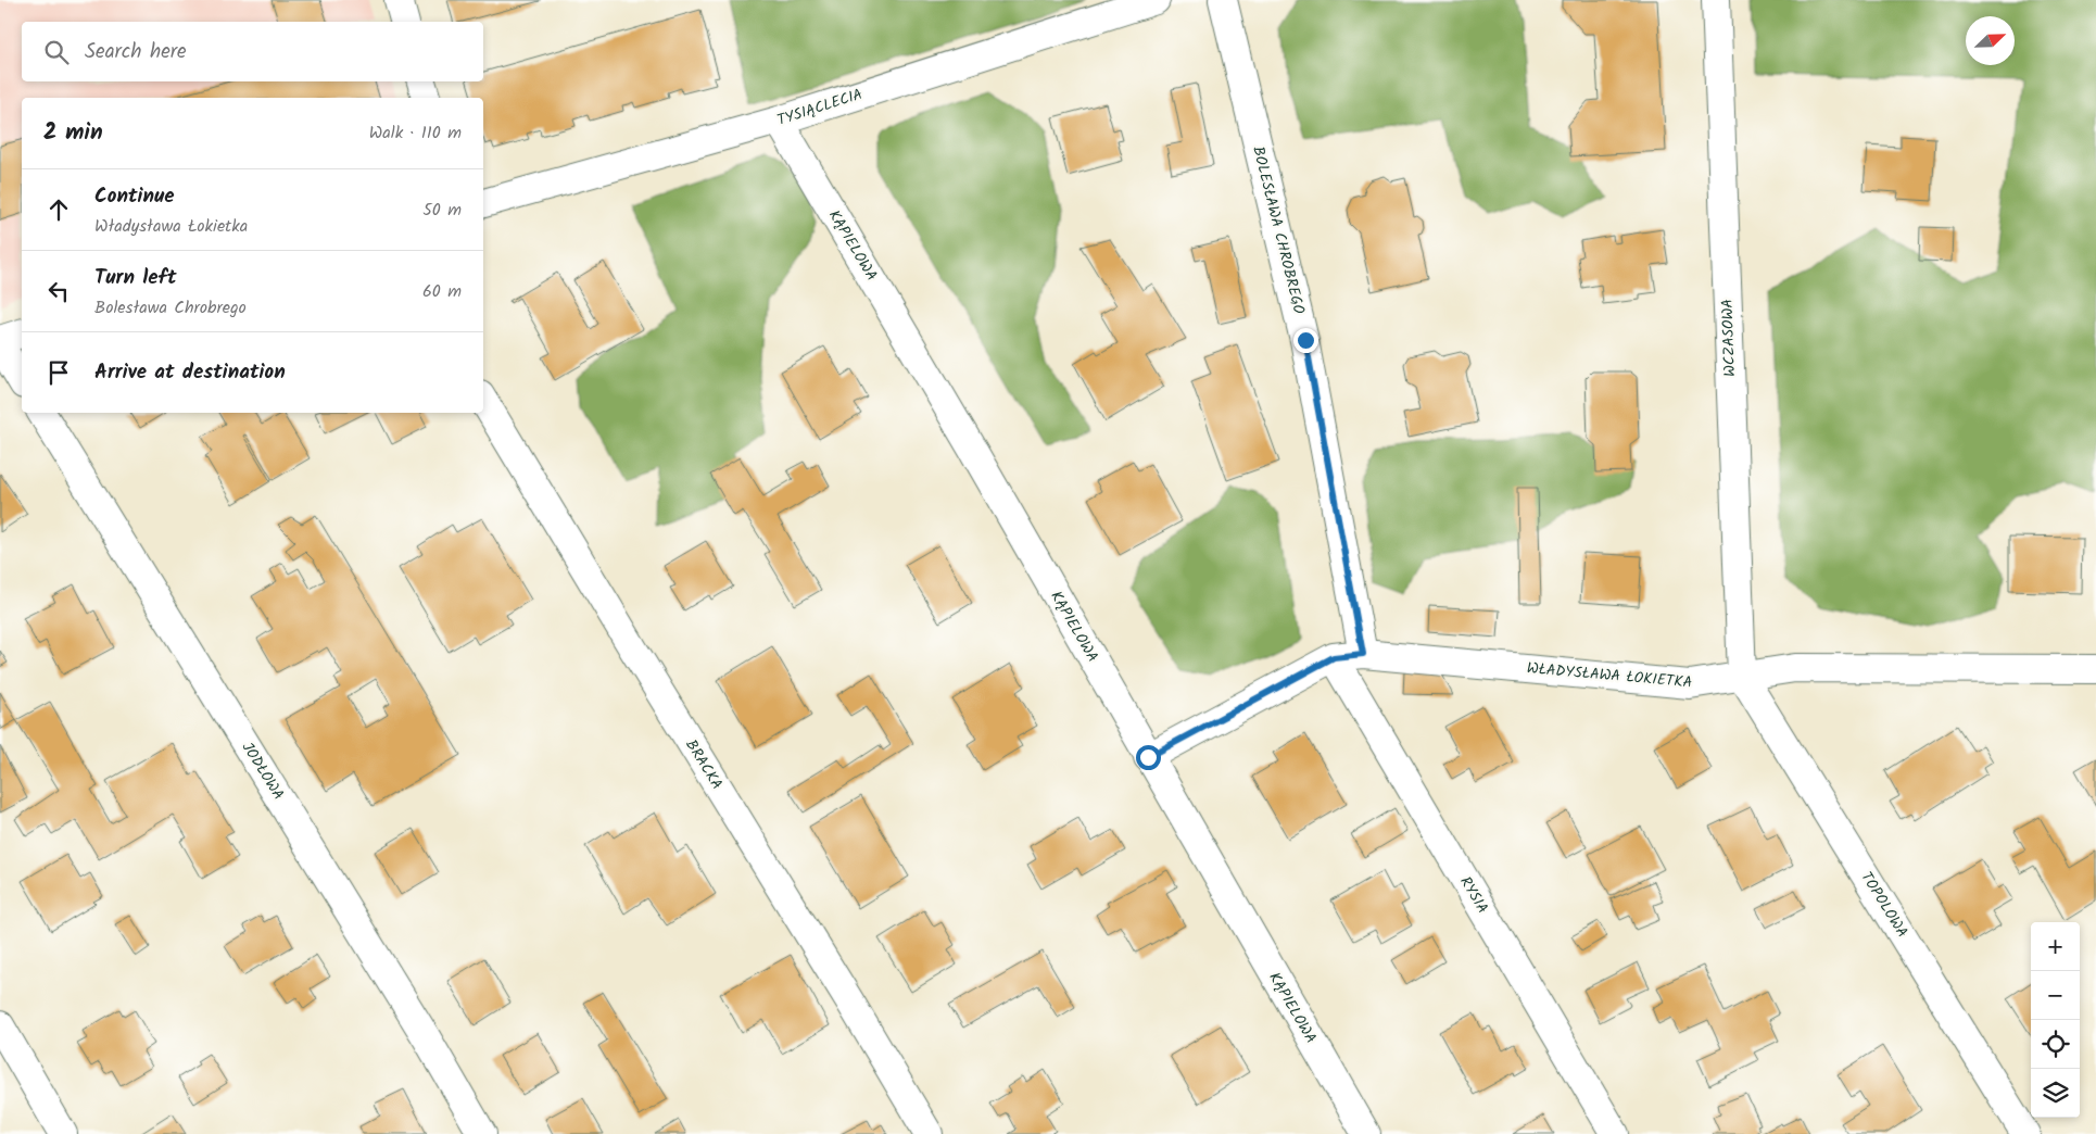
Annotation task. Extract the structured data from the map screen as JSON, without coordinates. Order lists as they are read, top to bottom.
{
  "streets": {
    "street": [
      "TYSIĄCLECIA",
      "BOLESŁAWA CHROBREGO",
      "KĄPIELOWA",
      "WCZASOWA",
      "WŁADYSŁAWA ŁOKIETKA",
      "BRACKA",
      "JODŁOWA",
      "RYSIA",
      "TOPOLOWA"
    ]
  },
  "crossings": [
    ["TYSIĄCLECIA", "KĄPIELOWA"],
    ["BOLESŁAWA CHROBREGO", "WŁADYSŁAWA ŁOKIETKA"],
    ["KĄPIELOWA", "WŁADYSŁAWA ŁOKIETKA"],
    ["WCZASOWA", "WŁADYSŁAWA ŁOKIETKA"],
    ["WCZASOWA", "TOPOLOWA"],
    ["WŁADYSŁAWA ŁOKIETKA", "RYSIA"],
    ["WŁADYSŁAWA ŁOKIETKA", "TOPOLOWA"]
  ],
  "north": "top right",
  "page": {
    "search": "Search here",
    "heading": ["2 min", "Walk · 110 m"],
    "list": [
      ["Continue", "Władysława Łokietka", "50 m"],
      ["Turn left", "Bolesława Chrobrego", "60 m"],
      "Arrive at destination"
    ],
    "map_buttons": ["+", "−"]
  }
}
